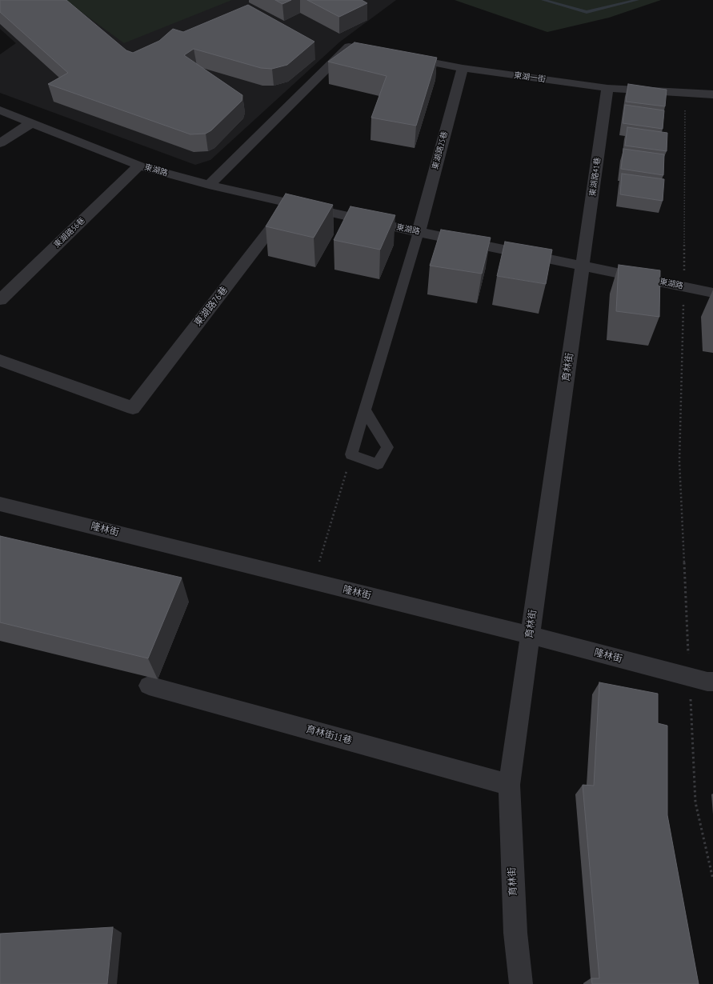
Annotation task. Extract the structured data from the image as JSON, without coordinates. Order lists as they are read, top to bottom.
{
  "streets": {
    "street": [
      "東湖一街",
      "東湖路25巷",
      "東湖路",
      "東湖路41巷",
      "東湖路56巷",
      "東湖路76巷",
      "育林街",
      "隆林街",
      "育林街11巷"
    ]
  },
  "crossings": [
    ["東湖一街", "東湖路25巷"],
    ["東湖一街", "東湖路41巷"],
    ["東湖路25巷", "東湖路"],
    ["東湖路", "東湖路41巷"],
    ["東湖路", "東湖路56巷"],
    ["東湖路", "東湖路76巷"],
    ["東湖路", "育林街"],
    ["東湖路41巷", "育林街"],
    ["育林街", "隆林街"],
    ["育林街", "育林街11巷"]
  ]
}
